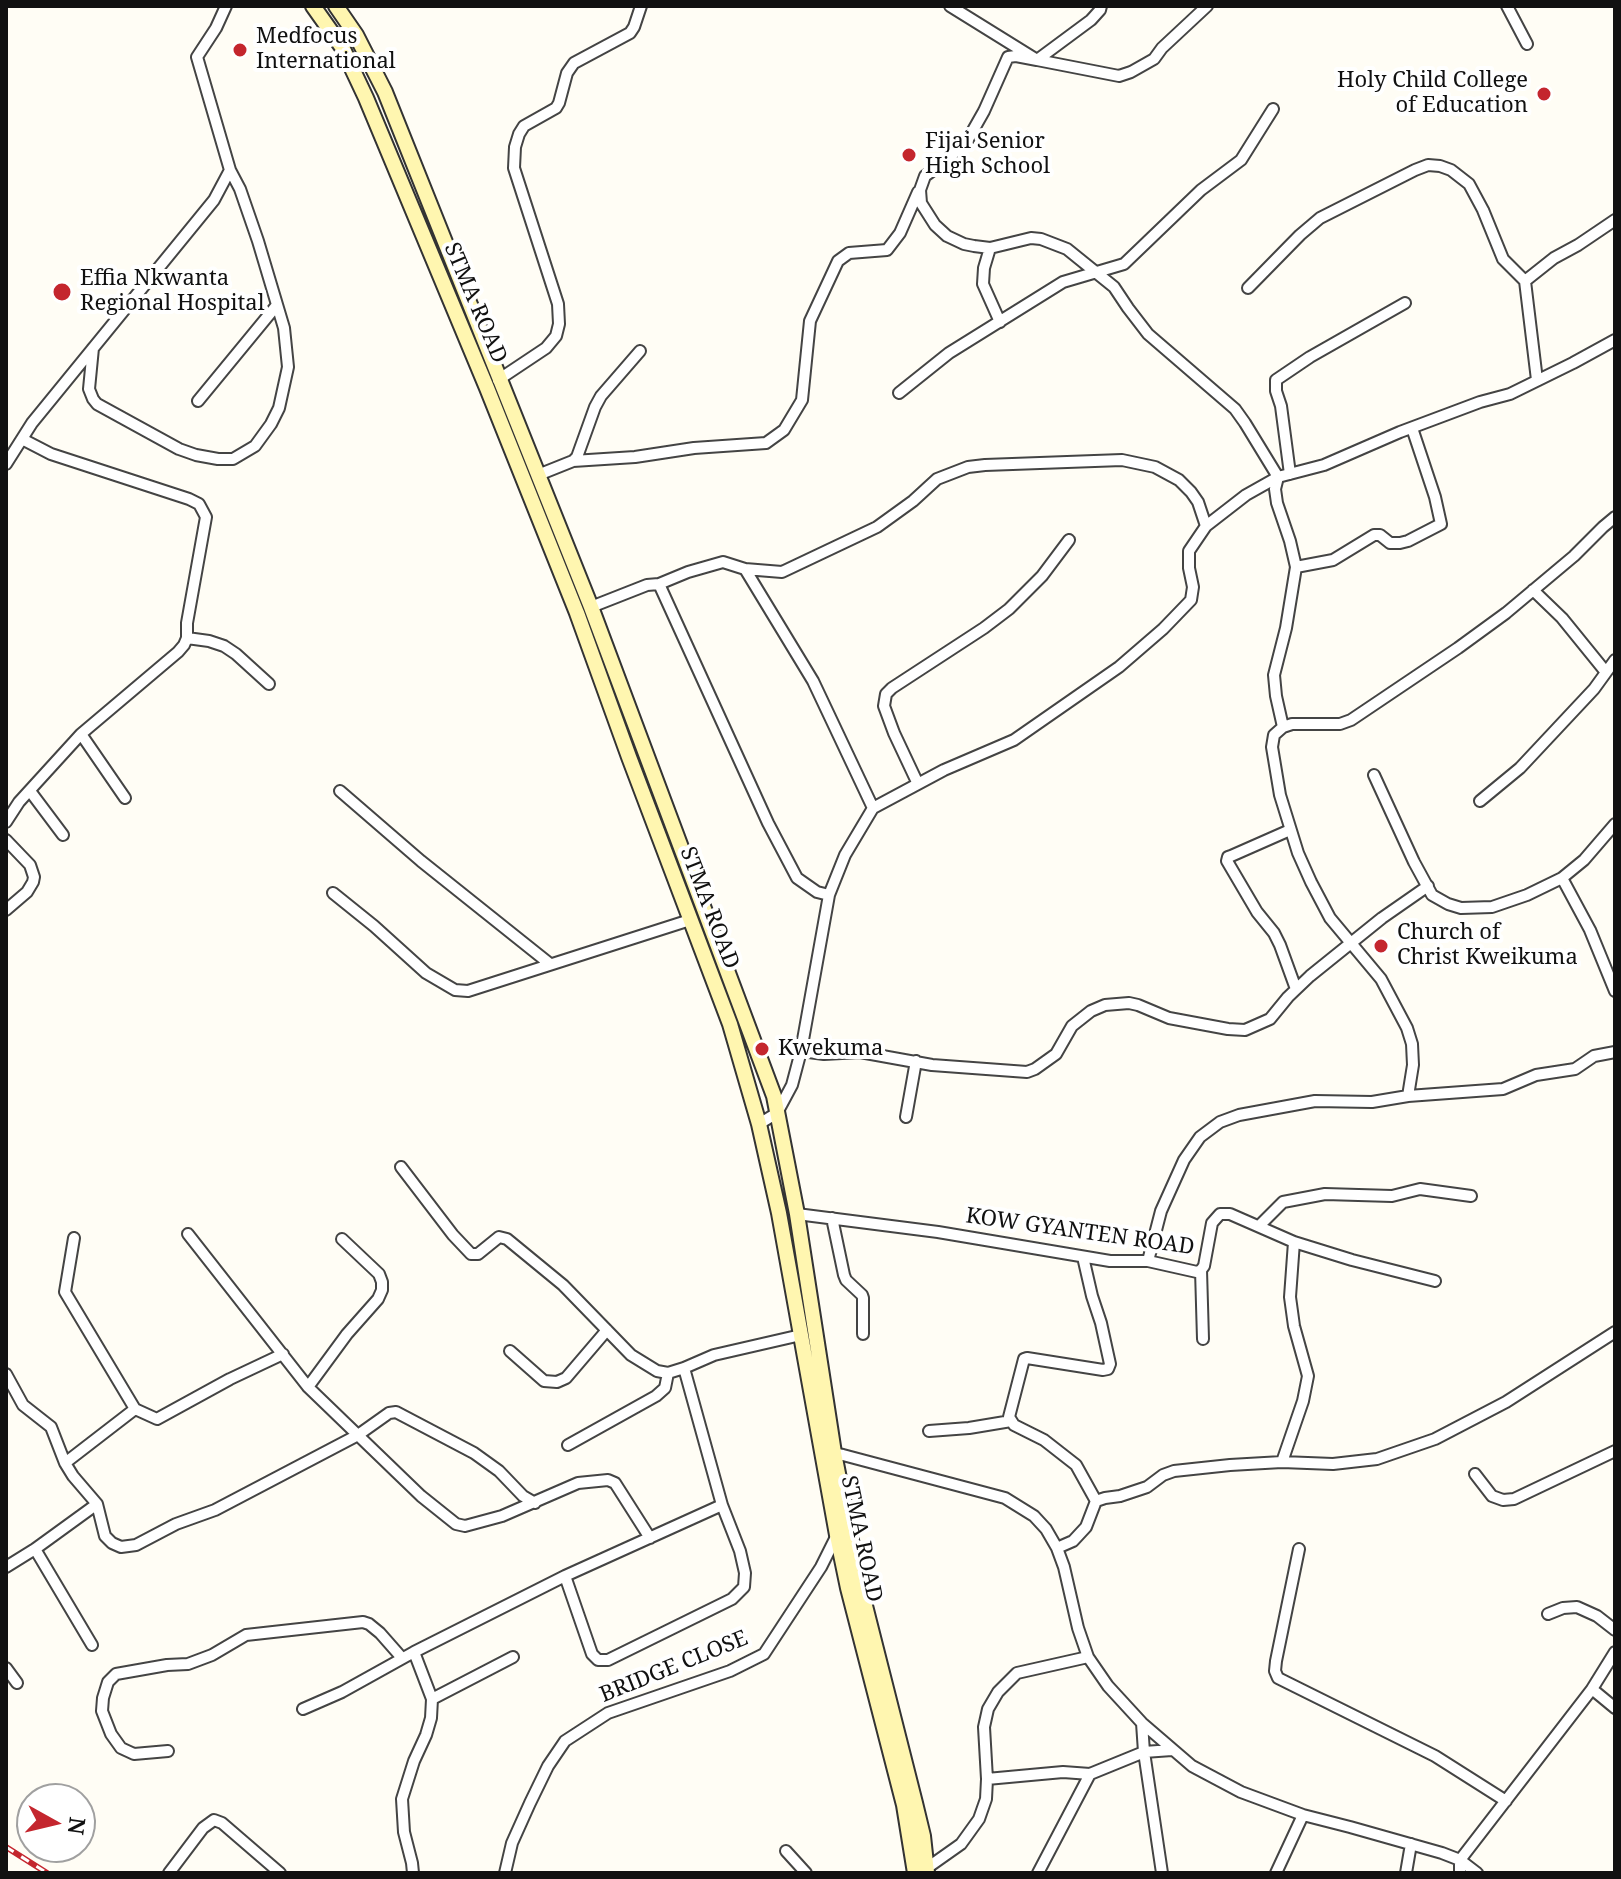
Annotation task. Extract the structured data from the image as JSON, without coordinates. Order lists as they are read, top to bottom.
{
  "streets": {
    "main road": ["STMA ROAD"],
    "street": ["KOW GYANTEN ROAD", "BRIDGE CLOSE"]
  },
  "crossings": [
    ["STMA ROAD", "KOW GYANTEN ROAD"],
    ["STMA ROAD", "BRIDGE CLOSE"]
  ],
  "places": [
    "Medfocus International",
    "Holy Child College of Education",
    "Fijai Senior High School",
    "Effia Nkwanta Regional Hospital",
    "Church of Christ Kweikuma",
    "Kwekuma"
  ],
  "north": "right"
}
